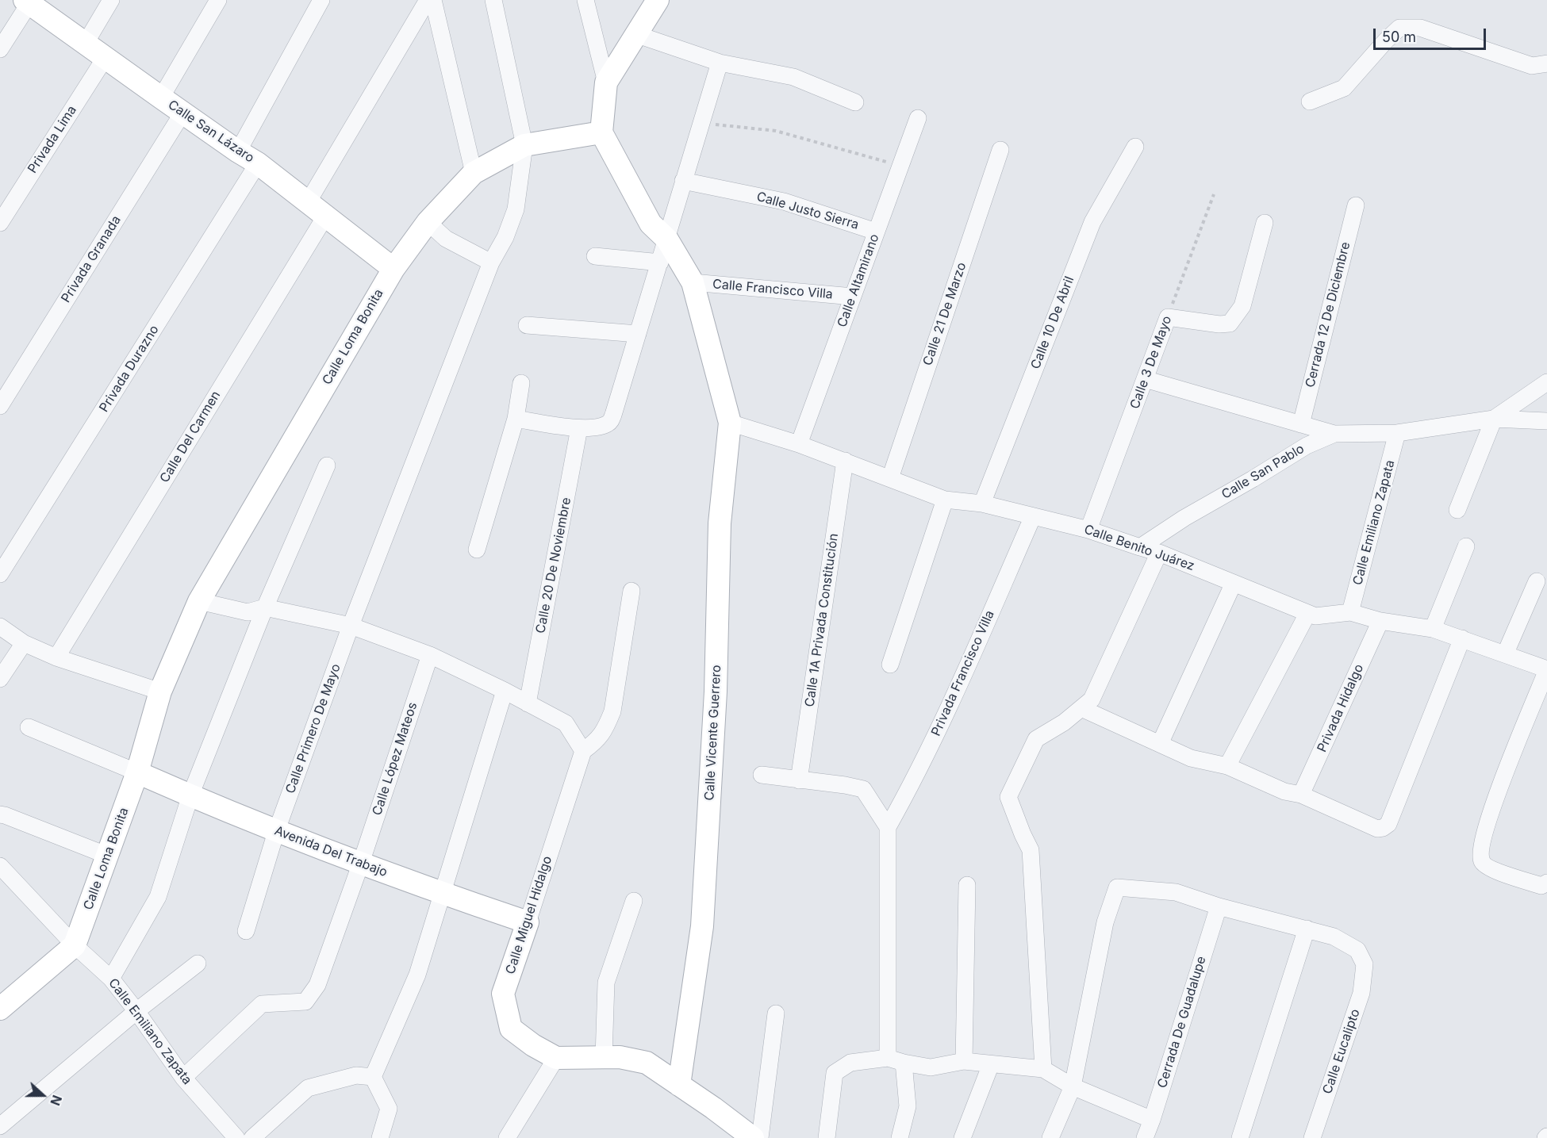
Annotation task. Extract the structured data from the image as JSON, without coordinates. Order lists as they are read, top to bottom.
{
  "streets": {
    "street": [
      "Calle San Lázaro",
      "Privada Lima",
      "Calle Justo Sierra",
      "Privada Granada",
      "Calle Altamirano",
      "Calle Francisco Villa",
      "Calle 21 De Marzo",
      "Cerrada 12 De Diciembre",
      "Calle 10 De Abril",
      "Calle Loma Bonita",
      "Calle 3 De Mayo",
      "Privada Durazno",
      "Calle Del Carmen",
      "Calle San Pablo",
      "Calle Emiliano Zapata",
      "Calle Benito Juárez",
      "Calle 20 De Noviembre",
      "Calle 1A Privada Constitución",
      "Privada Francisco Villa",
      "Privada Hidalgo",
      "Calle Primero De Mayo",
      "Calle Vicente Guerrero",
      "Calle López Mateos",
      "Avenida Del Trabajo",
      "Calle Miguel Hidalgo",
      "Cerrada De Guadalupe",
      "Calle Eucalipto"
    ]
  },
  "crossings": [
    ["Calle San Lázaro", "Privada Lima"],
    ["Calle San Lázaro", "Privada Granada"],
    ["Calle San Lázaro", "Calle Loma Bonita"],
    ["Calle San Lázaro", "Privada Durazno"],
    ["Calle San Lázaro", "Calle Del Carmen"],
    ["Calle Justo Sierra", "Calle Altamirano"],
    ["Calle Altamirano", "Calle Francisco Villa"],
    ["Calle Altamirano", "Calle Benito Juárez"],
    ["Calle Francisco Villa", "Calle Vicente Guerrero"],
    ["Calle 21 De Marzo", "Calle Benito Juárez"],
    ["Calle 10 De Abril", "Calle Benito Juárez"],
    ["Calle Loma Bonita", "Calle Emiliano Zapata"],
    ["Calle Loma Bonita", "Calle Primero De Mayo"],
    ["Calle Loma Bonita", "Calle Vicente Guerrero"],
    ["Calle Loma Bonita", "Avenida Del Trabajo"],
    ["Calle 3 De Mayo", "Calle Benito Juárez"],
    ["Calle San Pablo", "Calle Emiliano Zapata"],
    ["Calle San Pablo", "Calle Benito Juárez"],
    ["Calle Emiliano Zapata", "Calle Benito Juárez"],
    ["Calle Emiliano Zapata", "Calle López Mateos"],
    ["Calle Benito Juárez", "Calle 1A Privada Constitución"],
    ["Calle Benito Juárez", "Privada Francisco Villa"],
    ["Calle Benito Juárez", "Privada Hidalgo"],
    ["Calle Benito Juárez", "Calle Vicente Guerrero"],
    ["Calle Primero De Mayo", "Avenida Del Trabajo"],
    ["Calle López Mateos", "Avenida Del Trabajo"],
    ["Avenida Del Trabajo", "Calle Miguel Hidalgo"]
  ],
  "scale_bar": "50 m",
  "north": "right"
}
